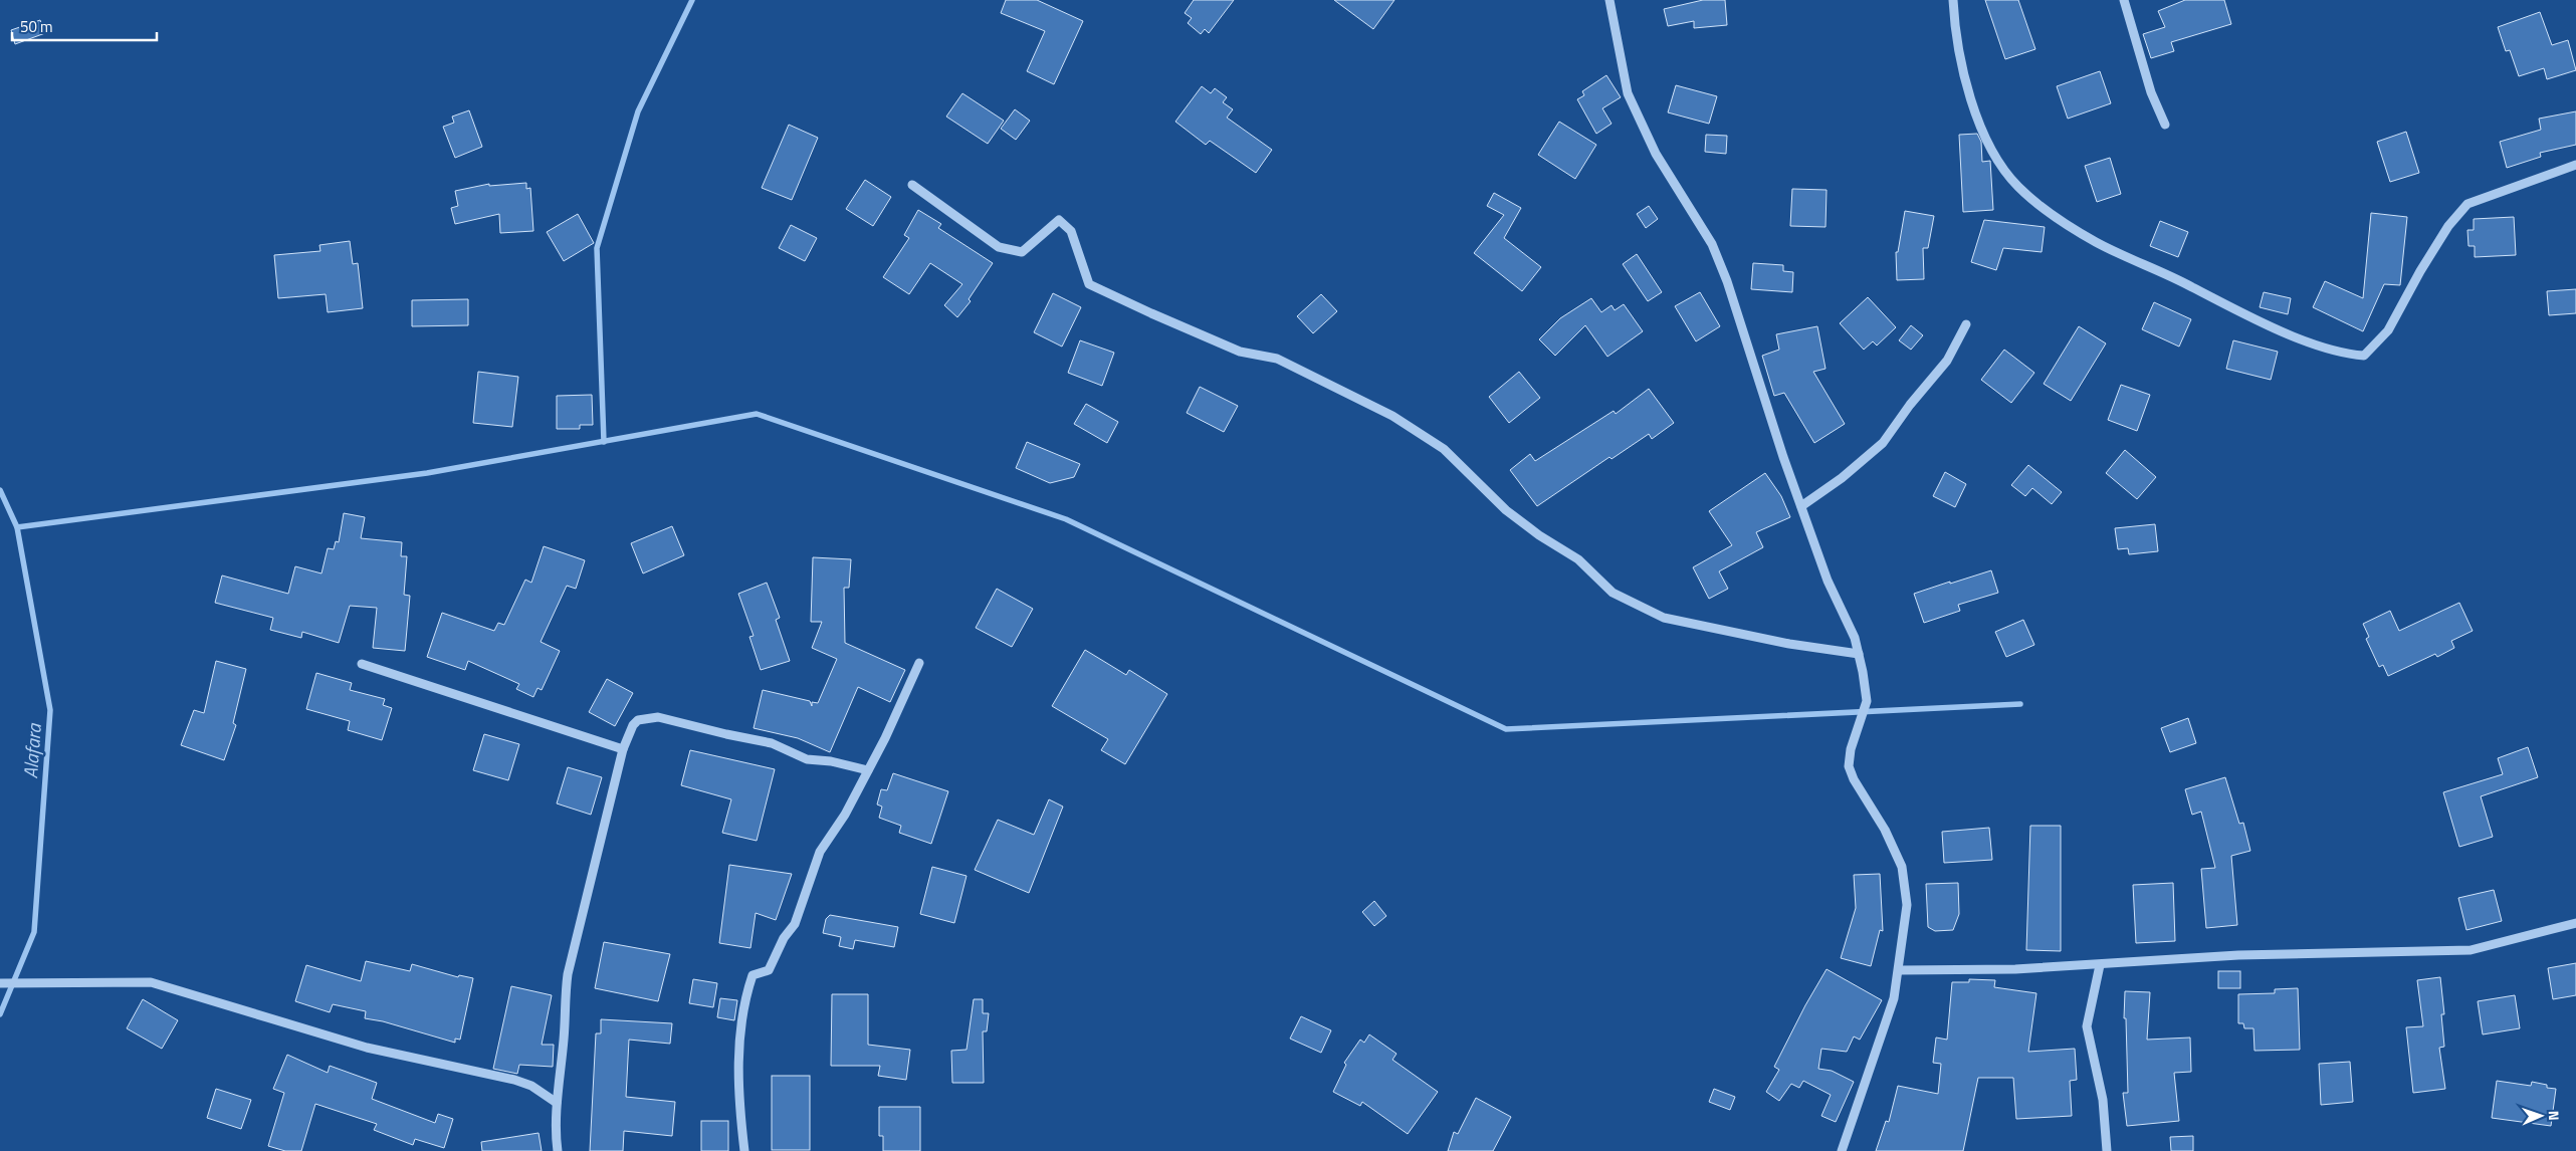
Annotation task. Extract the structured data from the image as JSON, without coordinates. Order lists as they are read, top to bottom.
{
  "water": ["Alafara"],
  "scale_bar": "50 m",
  "north": "right"
}
